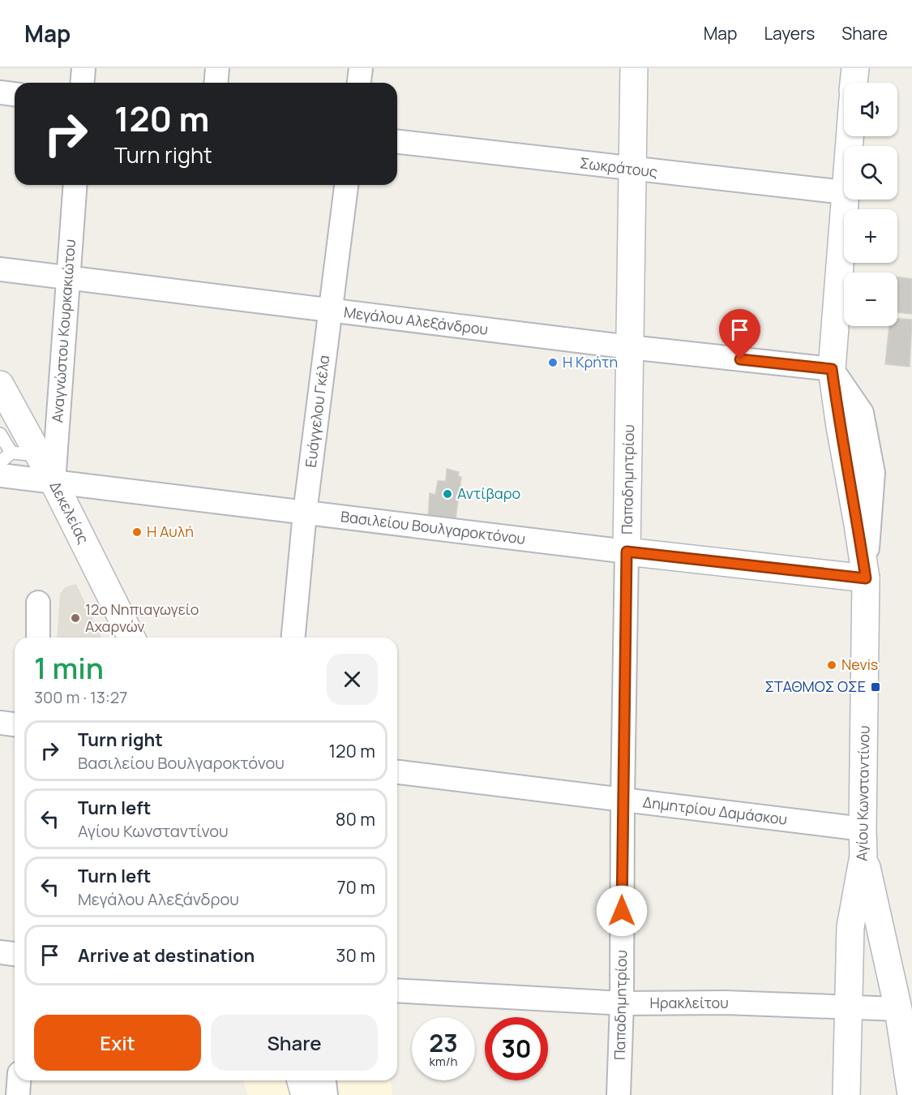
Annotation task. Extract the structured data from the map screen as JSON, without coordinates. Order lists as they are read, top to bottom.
{
  "streets": {
    "main road": [
      "Παπαδημητρίου",
      "Δεκελείας",
      "Βασιλείου Βουλγαροκτόνου",
      "Αγίου Κωνσταντίνου"
    ],
    "street": [
      "Σωκράτους",
      "Μεγάλου Αλεξάνδρου",
      "Αναγνώστου Κουρκακιώτου",
      "Ευάγγελου Γκέλα",
      "Δημητρίου Δαμάσκου",
      "Ηρακλείτου"
    ]
  },
  "crossings": [
    ["Σωκράτους", "Παπαδημητρίου"],
    ["Μεγάλου Αλεξάνδρου", "Αναγνώστου Κουρκακιώτου"],
    ["Μεγάλου Αλεξάνδρου", "Ευάγγελου Γκέλα"],
    ["Μεγάλου Αλεξάνδρου", "Παπαδημητρίου"],
    ["Μεγάλου Αλεξάνδρου", "Αγίου Κωνσταντίνου"],
    ["Αναγνώστου Κουρκακιώτου", "Δεκελείας"],
    ["Αναγνώστου Κουρκακιώτου", "Βασιλείου Βουλγαροκτόνου"],
    ["Ευάγγελου Γκέλα", "Βασιλείου Βουλγαροκτόνου"],
    ["Παπαδημητρίου", "Βασιλείου Βουλγαροκτόνου"],
    ["Παπαδημητρίου", "Δημητρίου Δαμάσκου"],
    ["Παπαδημητρίου", "Ηρακλείτου"],
    ["Δεκελείας", "Βασιλείου Βουλγαροκτόνου"],
    ["Βασιλείου Βουλγαροκτόνου", "Αγίου Κωνσταντίνου"],
    ["Αγίου Κωνσταντίνου", "Δημητρίου Δαμάσκου"],
    ["Αγίου Κωνσταντίνου", "Ηρακλείτου"]
  ],
  "places": {
    "other": [
      "Η Κρήτη",
      "Αντίβαρο",
      "Η Αυλή",
      "12ο Νηπιαγωγείο Αχαρνών",
      "Nevis"
    ],
    "transit": ["ΣΤΑΘΜΟΣ ΟΣΕ"]
  },
  "page": {
    "header": "Map",
    "nav": ["Map", "Layers", "Share"],
    "map_buttons": ["+", "−"],
    "turn": ["120 m", "Turn right"],
    "heading": ["1 min", "300 m · 13:27"],
    "list": [
      {
        "name": "Turn right",
        "note": "Βασιλείου Βουλγαροκτόνου",
        "value": "120 m"
      },
      {
        "name": "Turn left",
        "note": "Αγίου Κωνσταντίνου",
        "value": "80 m"
      },
      {
        "name": "Turn left",
        "note": "Μεγάλου Αλεξάνδρου",
        "value": "70 m"
      },
      {
        "name": "Arrive at destination",
        "value": "30 m"
      }
    ],
    "buttons": ["Exit", "Share"],
    "speed": "23 km/h",
    "limit": "30"
  }
}
